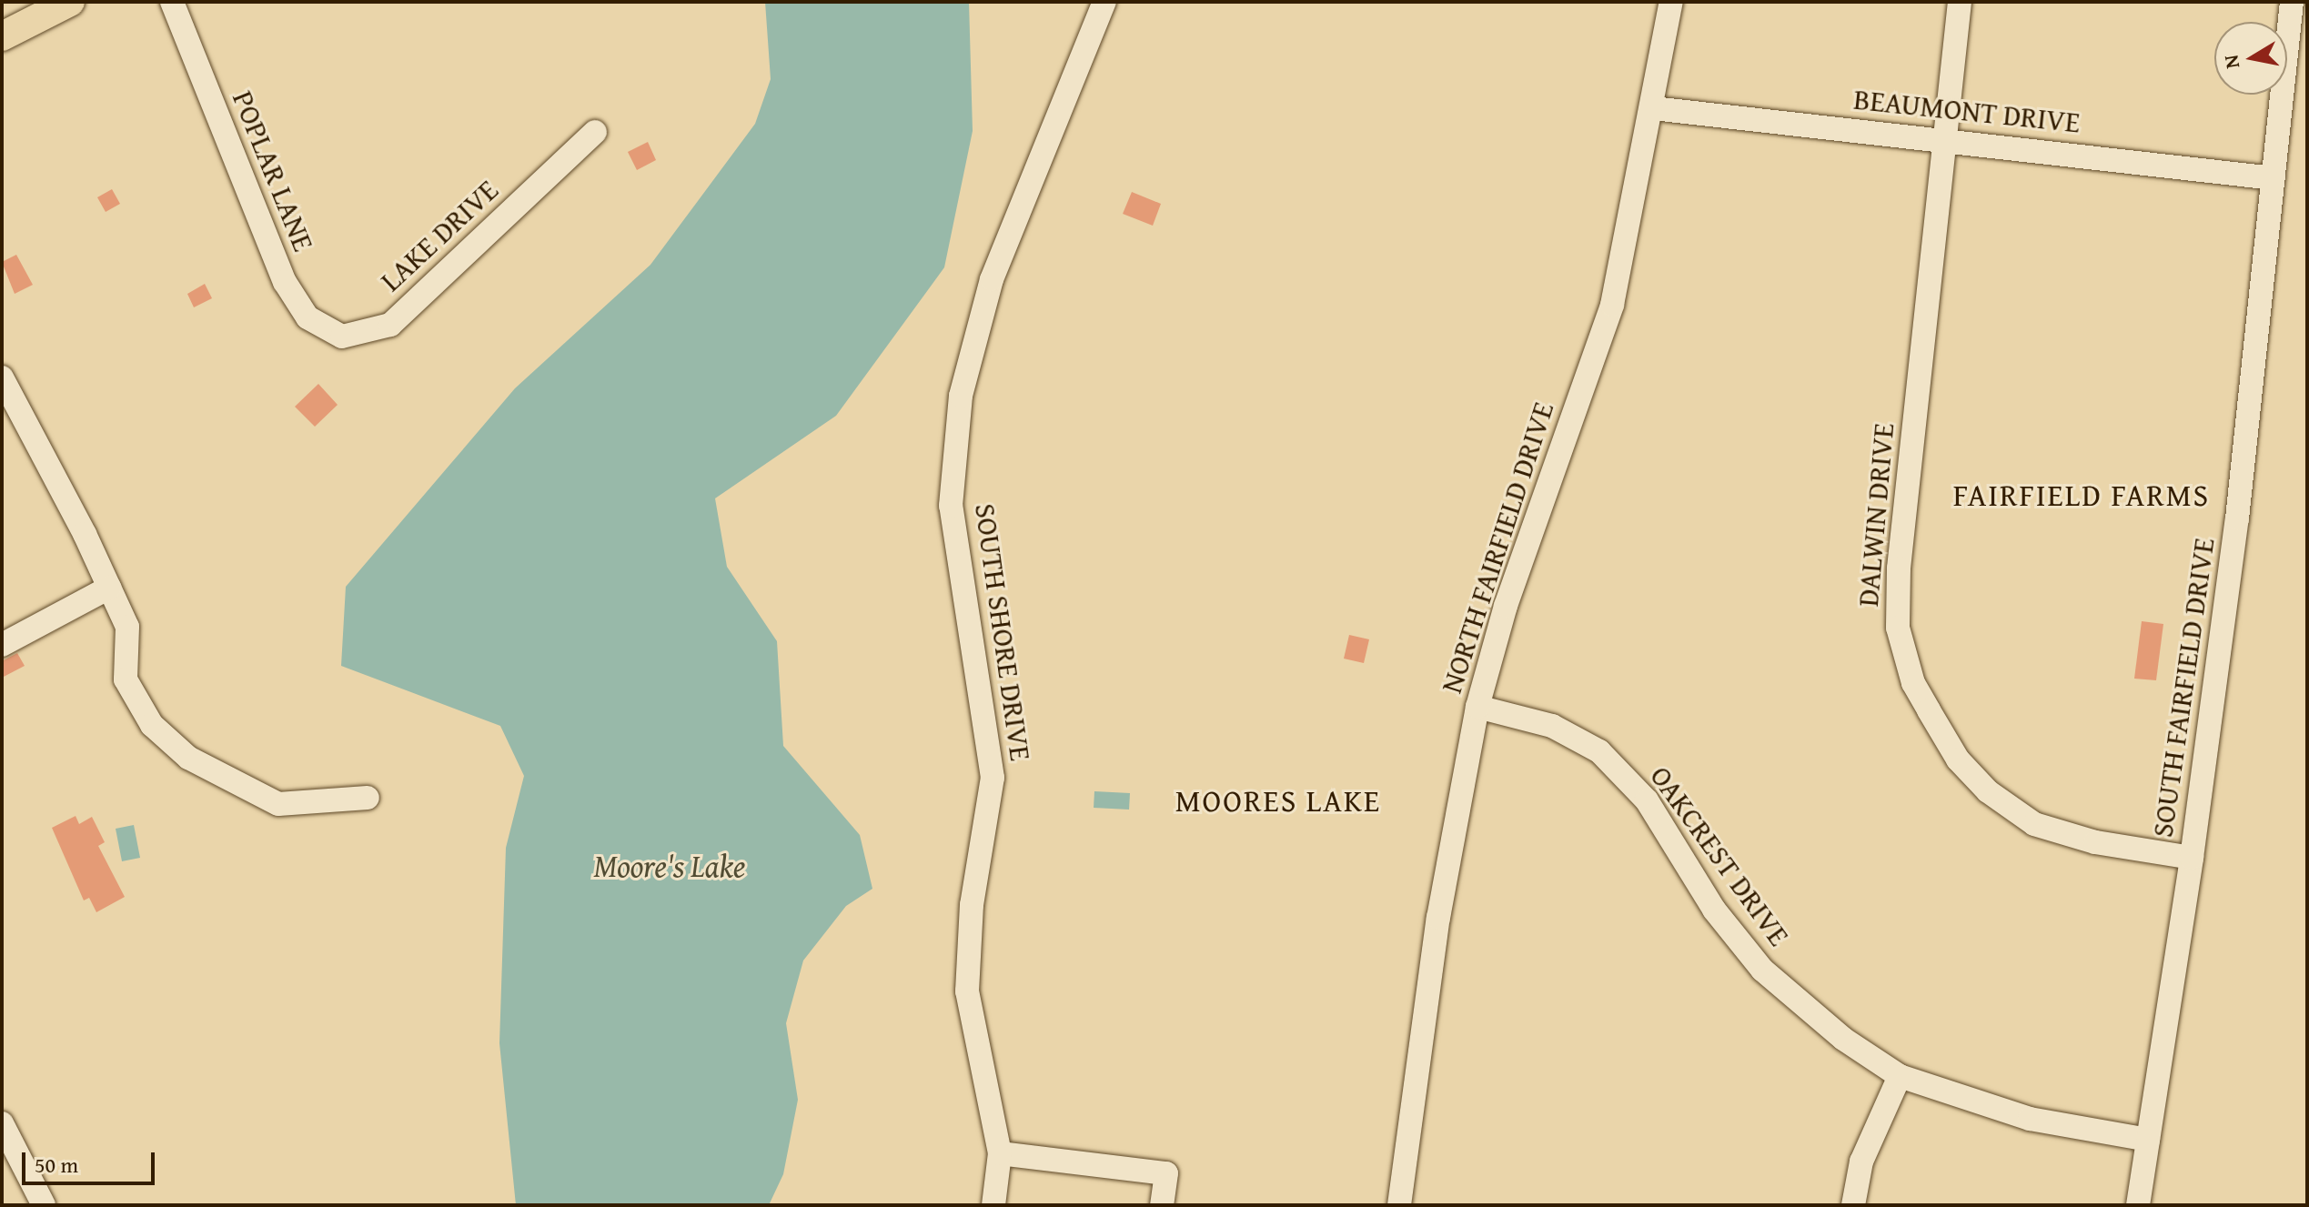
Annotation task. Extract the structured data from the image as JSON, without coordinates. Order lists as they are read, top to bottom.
{
  "streets": {
    "street": [
      "BEAUMONT DRIVE",
      "POPLAR LANE",
      "LAKE DRIVE",
      "DALWIN DRIVE",
      "NORTH FAIRFIELD DRIVE",
      "SOUTH SHORE DRIVE",
      "SOUTH FAIRFIELD DRIVE",
      "OAKCREST DRIVE"
    ]
  },
  "crossings": [
    ["BEAUMONT DRIVE", "DALWIN DRIVE"],
    ["BEAUMONT DRIVE", "NORTH FAIRFIELD DRIVE"],
    ["BEAUMONT DRIVE", "SOUTH FAIRFIELD DRIVE"],
    ["POPLAR LANE", "LAKE DRIVE"],
    ["DALWIN DRIVE", "SOUTH FAIRFIELD DRIVE"],
    ["NORTH FAIRFIELD DRIVE", "OAKCREST DRIVE"],
    ["SOUTH FAIRFIELD DRIVE", "OAKCREST DRIVE"]
  ],
  "districts": ["FAIRFIELD FARMS", "MOORES LAKE"],
  "water": ["Moore's Lake"],
  "scale_bar": "50 m",
  "north": "left"
}
